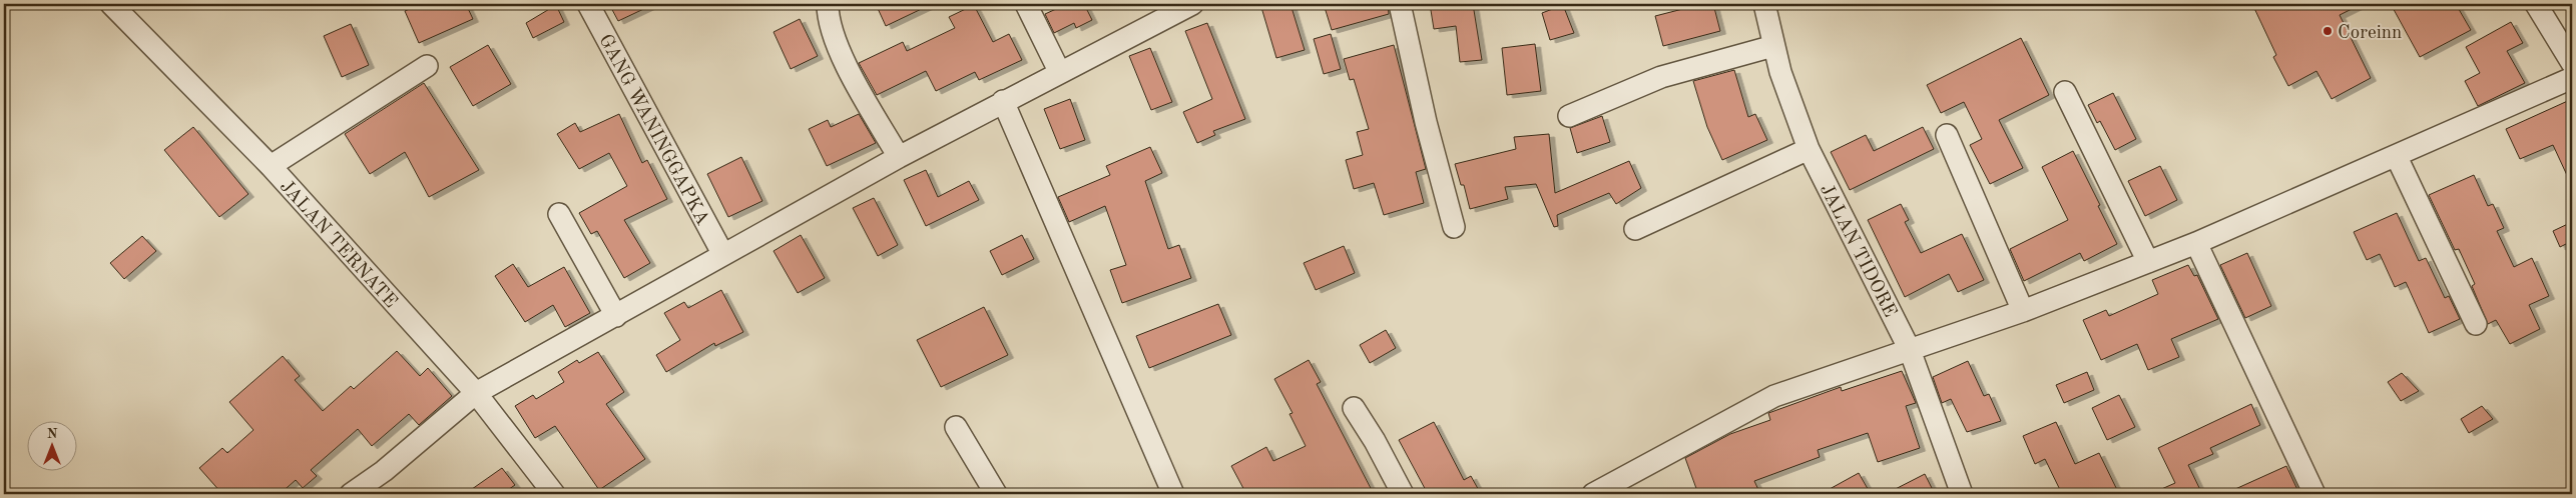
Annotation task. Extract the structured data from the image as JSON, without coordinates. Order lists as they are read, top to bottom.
{
  "streets": {
    "street": ["GANG WANINGGAPKA", "JALAN TERNATE", "JALAN TIDORE"]
  },
  "places": ["Coreinn"],
  "north": "top"
}
